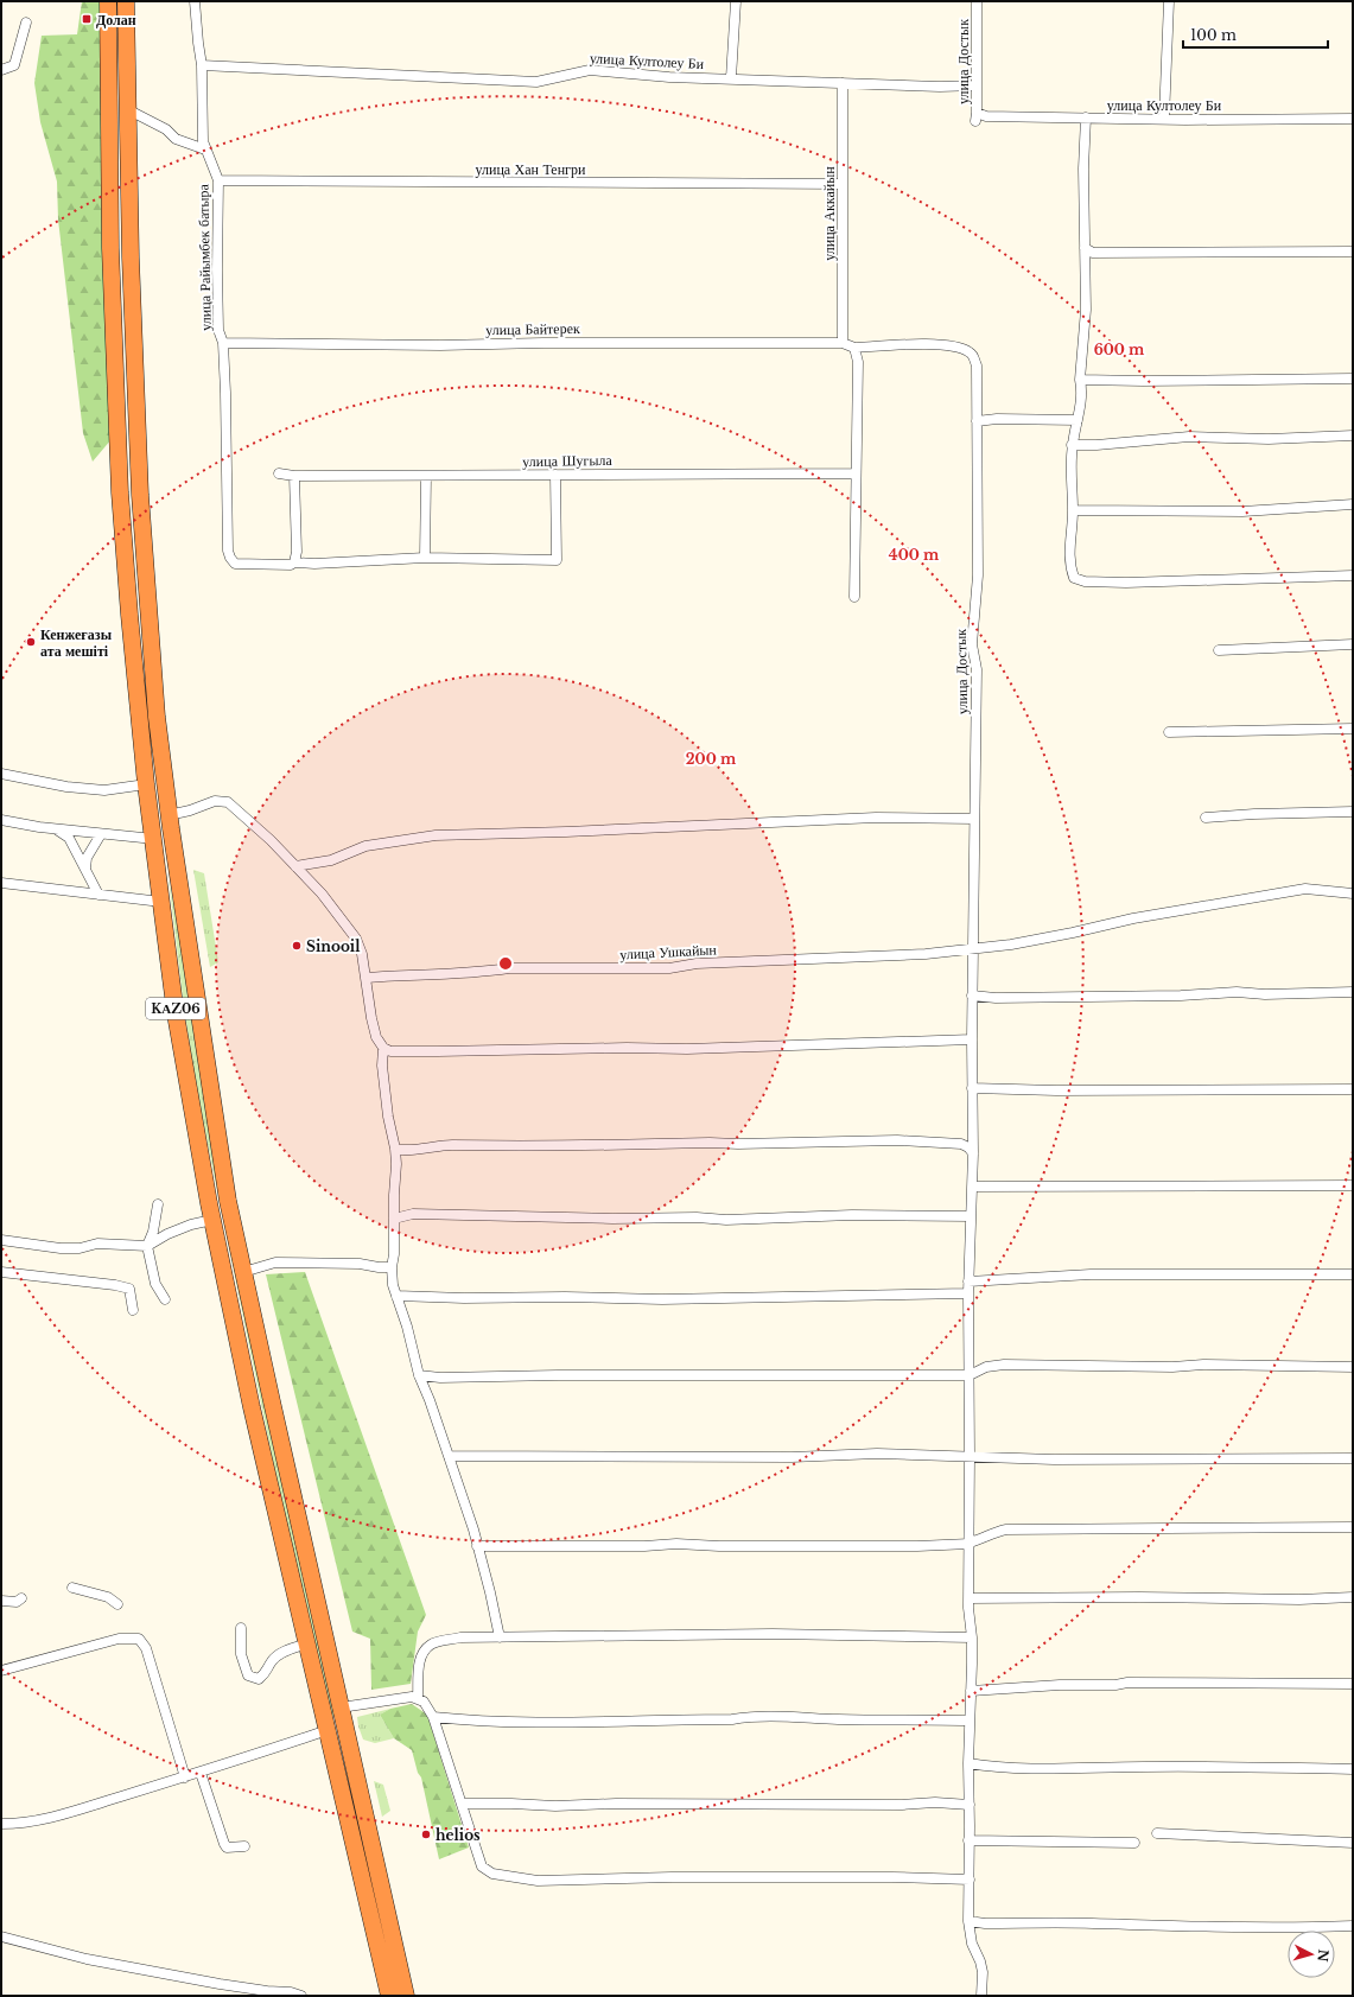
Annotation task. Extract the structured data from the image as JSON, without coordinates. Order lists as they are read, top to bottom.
{
  "streets": {
    "highway": ["KАZ06"],
    "street": [
      "улица Култолеу Би",
      "улица Достык",
      "улица Хан Тенгри",
      "улица Аккайын",
      "улица Райымбек батыра",
      "улица Байтерек",
      "улица Шугыла",
      "улица Ушкайын"
    ]
  },
  "crossings": [
    ["улица Култолеу Би", "улица Достык"],
    ["улица Култолеу Би", "улица Аккайын"],
    ["улица Култолеу Би", "улица Райымбек батыра"],
    ["улица Достык", "улица Ушкайын"],
    ["улица Хан Тенгри", "улица Аккайын"],
    ["улица Хан Тенгри", "улица Райымбек батыра"],
    ["улица Аккайын", "улица Байтерек"],
    ["улица Райымбек батыра", "улица Байтерек"]
  ],
  "places": {
    "transit": ["Долан"],
    "other": ["Кенжеғазы ата мешіті", "Sinooil", "helios"]
  },
  "scale_bar": "100 m",
  "north": "right",
  "rings": ["600 m", "400 m", "200 m"]
}
